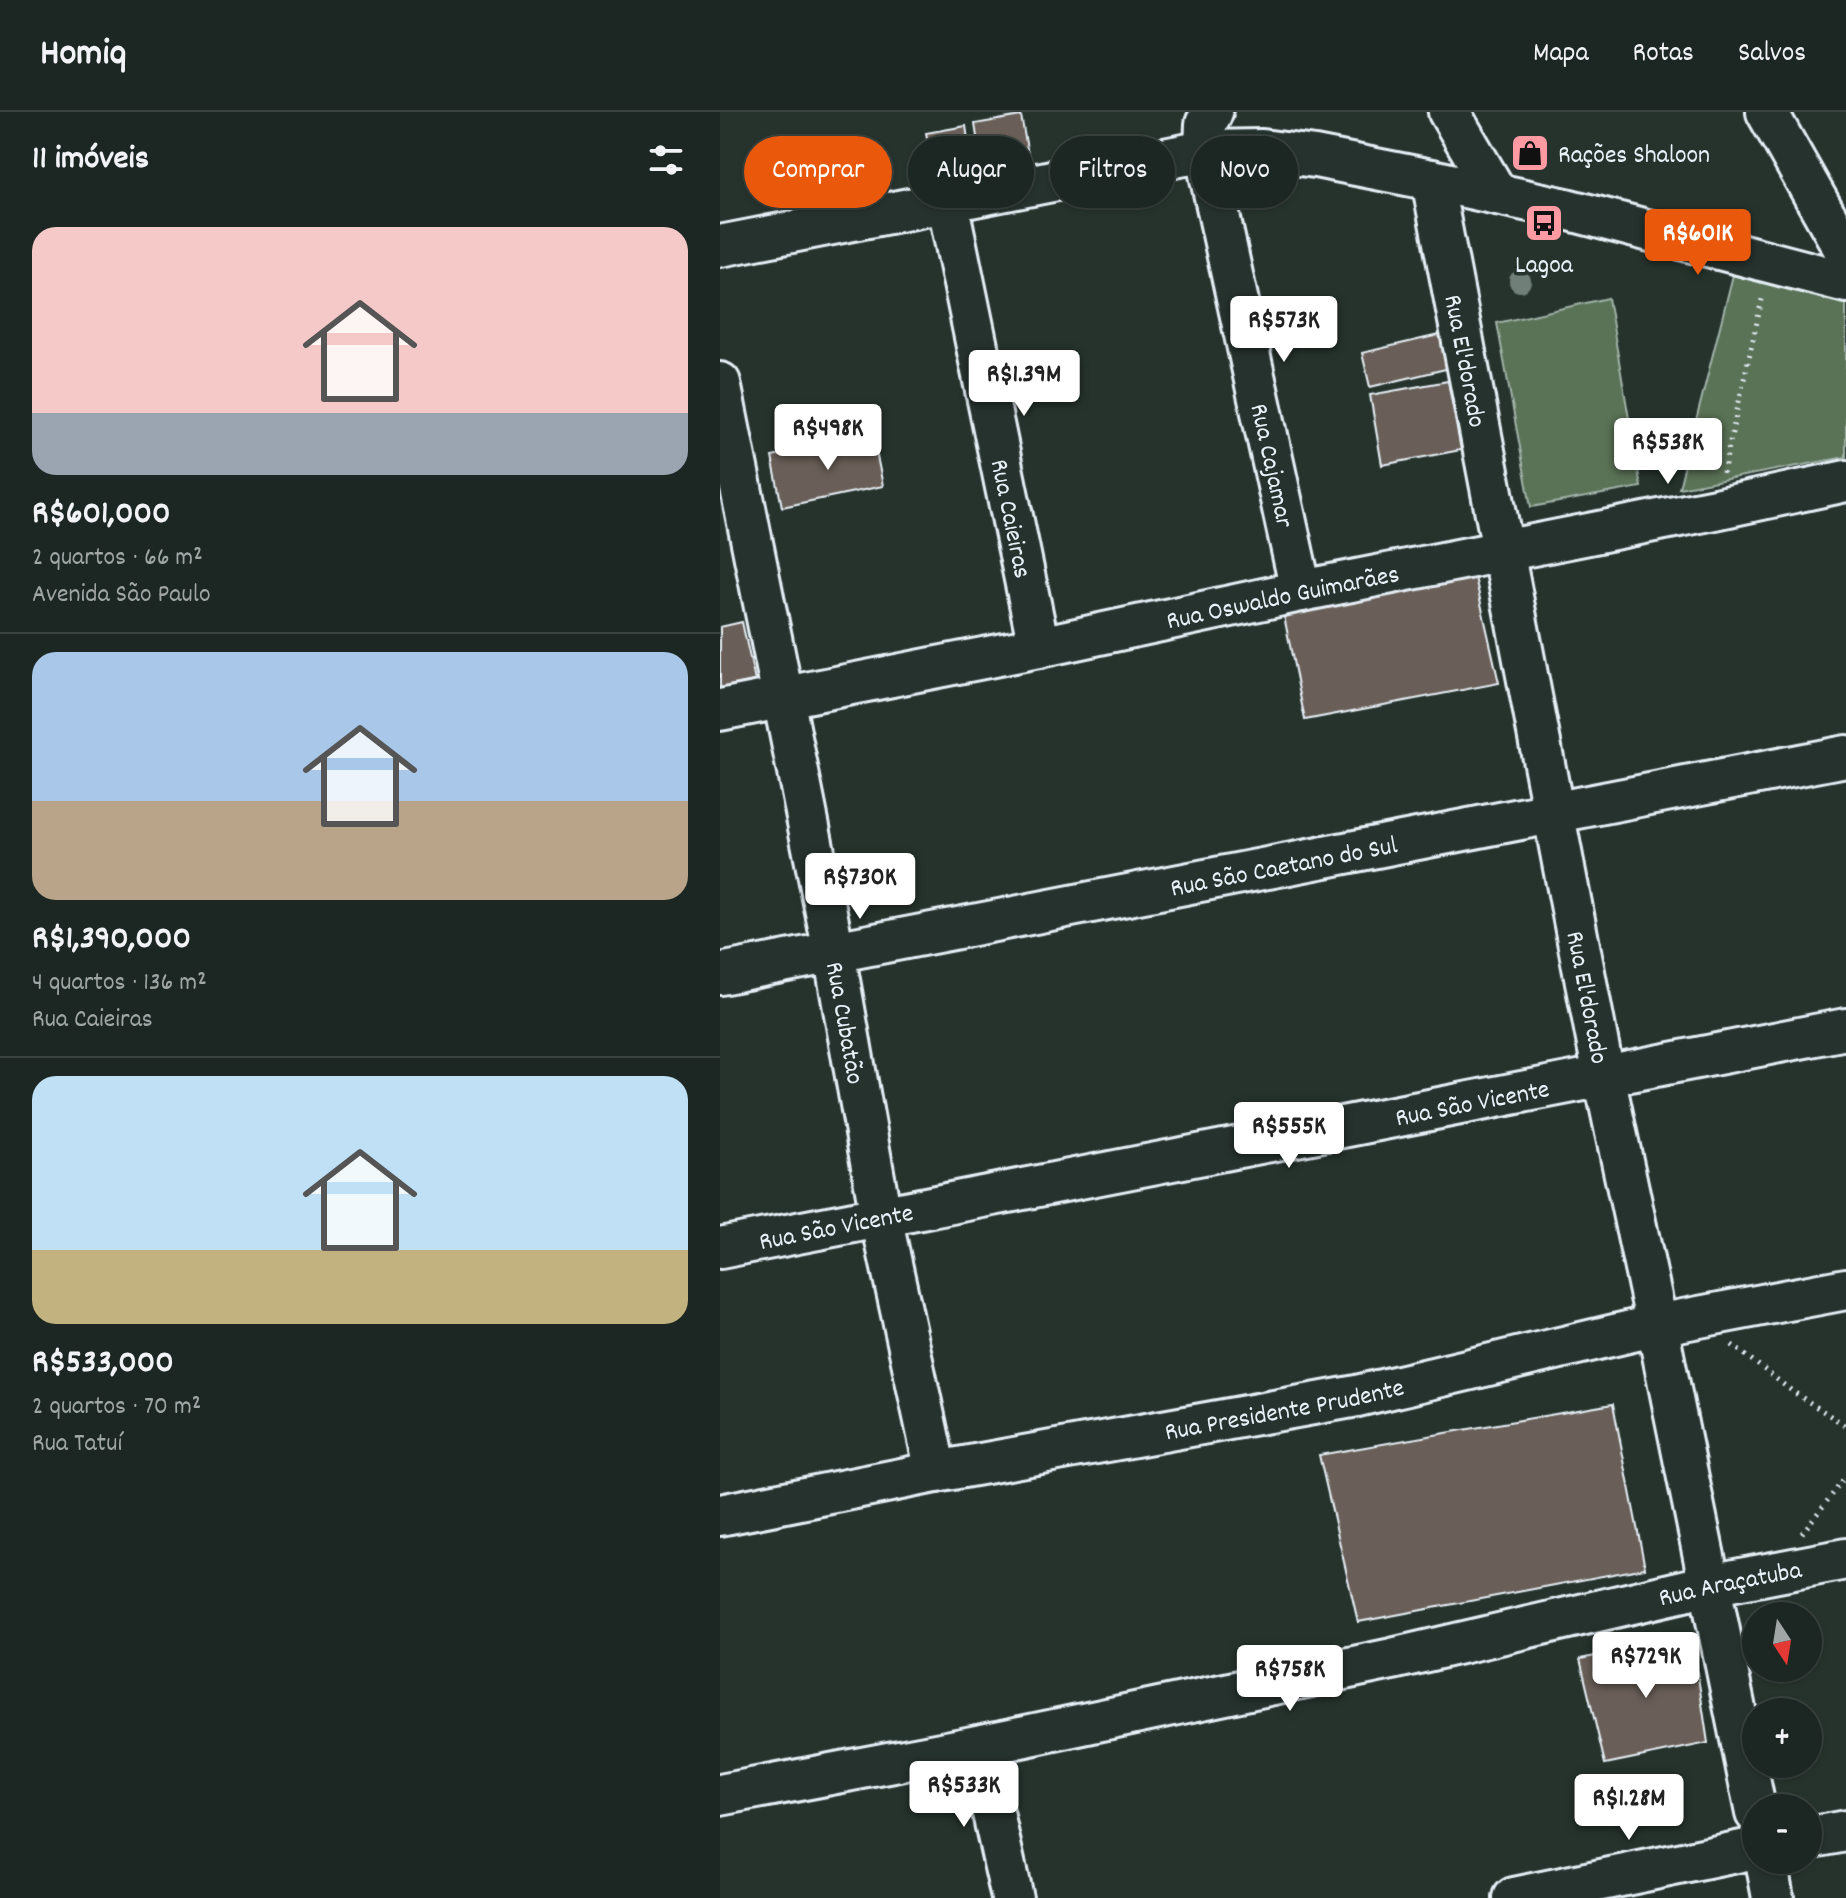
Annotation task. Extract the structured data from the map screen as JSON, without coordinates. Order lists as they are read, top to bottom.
{
  "streets": {
    "street": [
      "Rua El'dorado",
      "Rua Cajamar",
      "Rua Caieiras",
      "Rua Oswaldo Guimarães",
      "Rua São Caetano do Sul",
      "Rua Cubatão",
      "Rua São Vicente",
      "Rua Presidente Prudente",
      "Rua Araçatuba"
    ]
  },
  "crossings": [
    ["Rua El'dorado", "Rua Oswaldo Guimarães"],
    ["Rua El'dorado", "Rua São Caetano do Sul"],
    ["Rua El'dorado", "Rua São Vicente"],
    ["Rua El'dorado", "Rua Presidente Prudente"],
    ["Rua El'dorado", "Rua Araçatuba"],
    ["Rua Cajamar", "Rua Oswaldo Guimarães"],
    ["Rua Caieiras", "Rua Oswaldo Guimarães"],
    ["Rua Oswaldo Guimarães", "Rua Cubatão"],
    ["Rua São Caetano do Sul", "Rua Cubatão"],
    ["Rua Cubatão", "Rua São Vicente"],
    ["Rua Cubatão", "Rua Presidente Prudente"]
  ],
  "places": {
    "shop": ["Rações Shaloon"],
    "bus stop": ["Lagoa"]
  },
  "north": "bottom",
  "page": {
    "header": "Homiq",
    "nav": ["Mapa", "Rotas", "Salvos"],
    "heading": "11 imóveis",
    "chip": [
      "Comprar",
      "Alugar",
      "Filtros",
      "Novo"
    ],
    "list": [
      {
        "name": "R$601,000",
        "note": "2 quartos · 66 m² · Avenida São Paulo"
      },
      {
        "name": "R$1,390,000",
        "note": "4 quartos · 136 m² · Rua Caieiras"
      },
      {
        "name": "R$533,000",
        "note": "2 quartos · 70 m² · Rua Tatuí"
      }
    ],
    "price": [
      "R$601K",
      "R$573K",
      "R$1.39M",
      "R$498K",
      "R$538K",
      "R$730K",
      "R$555K",
      "R$729K",
      "R$758K",
      "R$533K",
      "R$1.28M"
    ],
    "map_buttons": ["+", "−"]
  }
}
